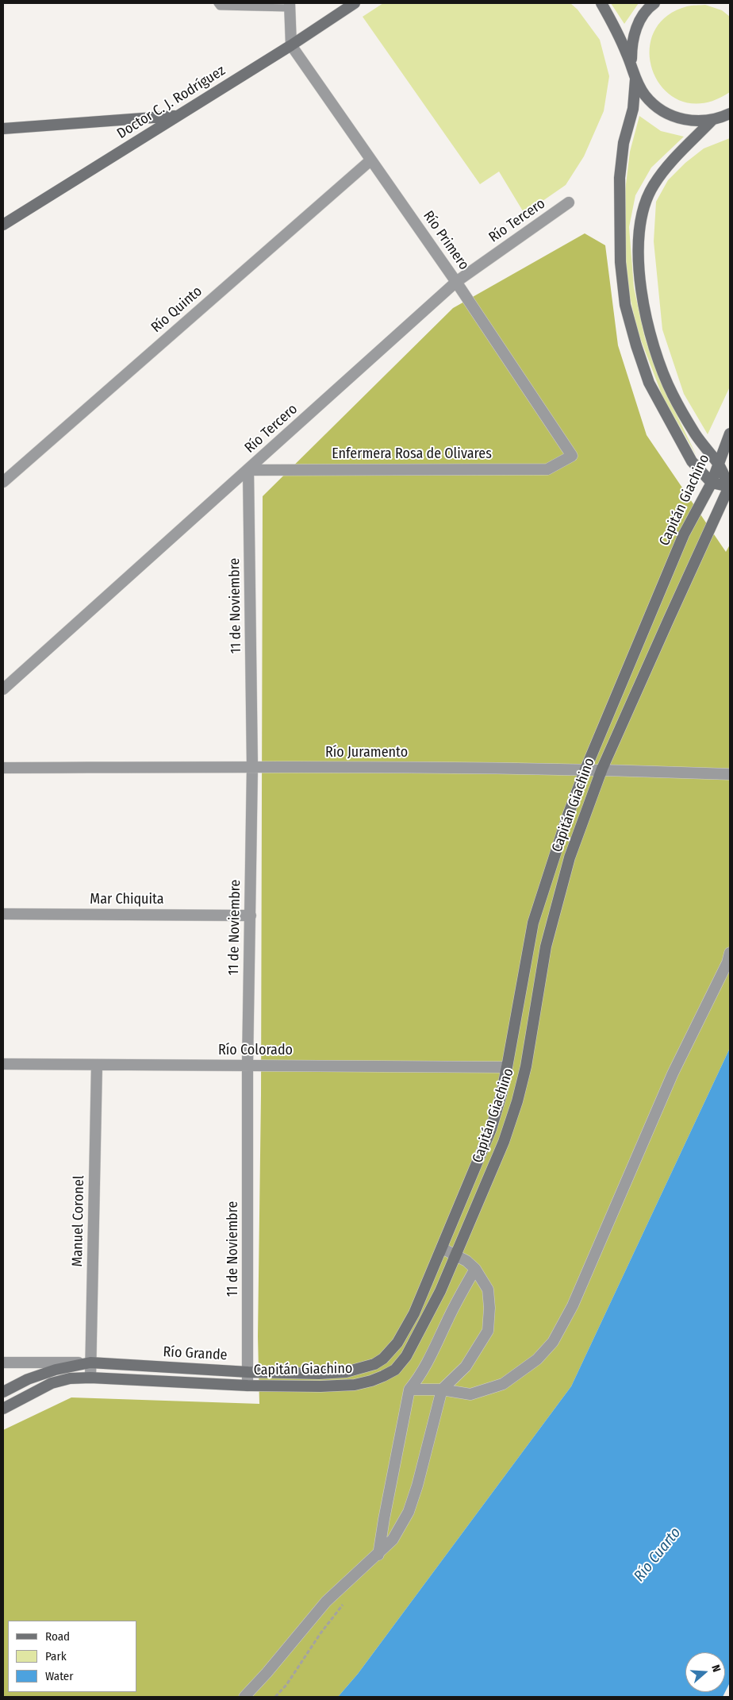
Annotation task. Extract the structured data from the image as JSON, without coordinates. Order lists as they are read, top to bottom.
{
  "streets": {
    "main road": ["Doctor C. J. Rodríguez", "Capitán Giachino", "Río Grande"],
    "street": [
      "Río Tercero",
      "Río Primero",
      "Río Quinto",
      "Enfermera Rosa de Olivares",
      "11 de Noviembre",
      "Río Juramento",
      "Mar Chiquita",
      "Río Colorado",
      "Manuel Coronel"
    ]
  },
  "crossings": [
    ["Doctor C. J. Rodríguez", "Río Primero"],
    ["Río Tercero", "Río Primero"],
    ["Río Tercero", "Enfermera Rosa de Olivares"],
    ["Río Tercero", "11 de Noviembre"],
    ["Río Primero", "Río Quinto"],
    ["Río Primero", "Enfermera Rosa de Olivares"],
    ["Enfermera Rosa de Olivares", "11 de Noviembre"],
    ["Capitán Giachino", "11 de Noviembre"],
    ["Capitán Giachino", "Río Juramento"],
    ["Capitán Giachino", "Río Colorado"],
    ["Capitán Giachino", "Manuel Coronel"],
    ["Capitán Giachino", "Río Grande"],
    ["11 de Noviembre", "Río Juramento"],
    ["11 de Noviembre", "Mar Chiquita"],
    ["11 de Noviembre", "Río Colorado"],
    ["11 de Noviembre", "Río Grande"],
    ["Río Colorado", "Manuel Coronel"],
    ["Manuel Coronel", "Río Grande"]
  ],
  "water": ["Río Cuarto"],
  "legend": ["Road", "Park", "Water"],
  "north": "right"
}
